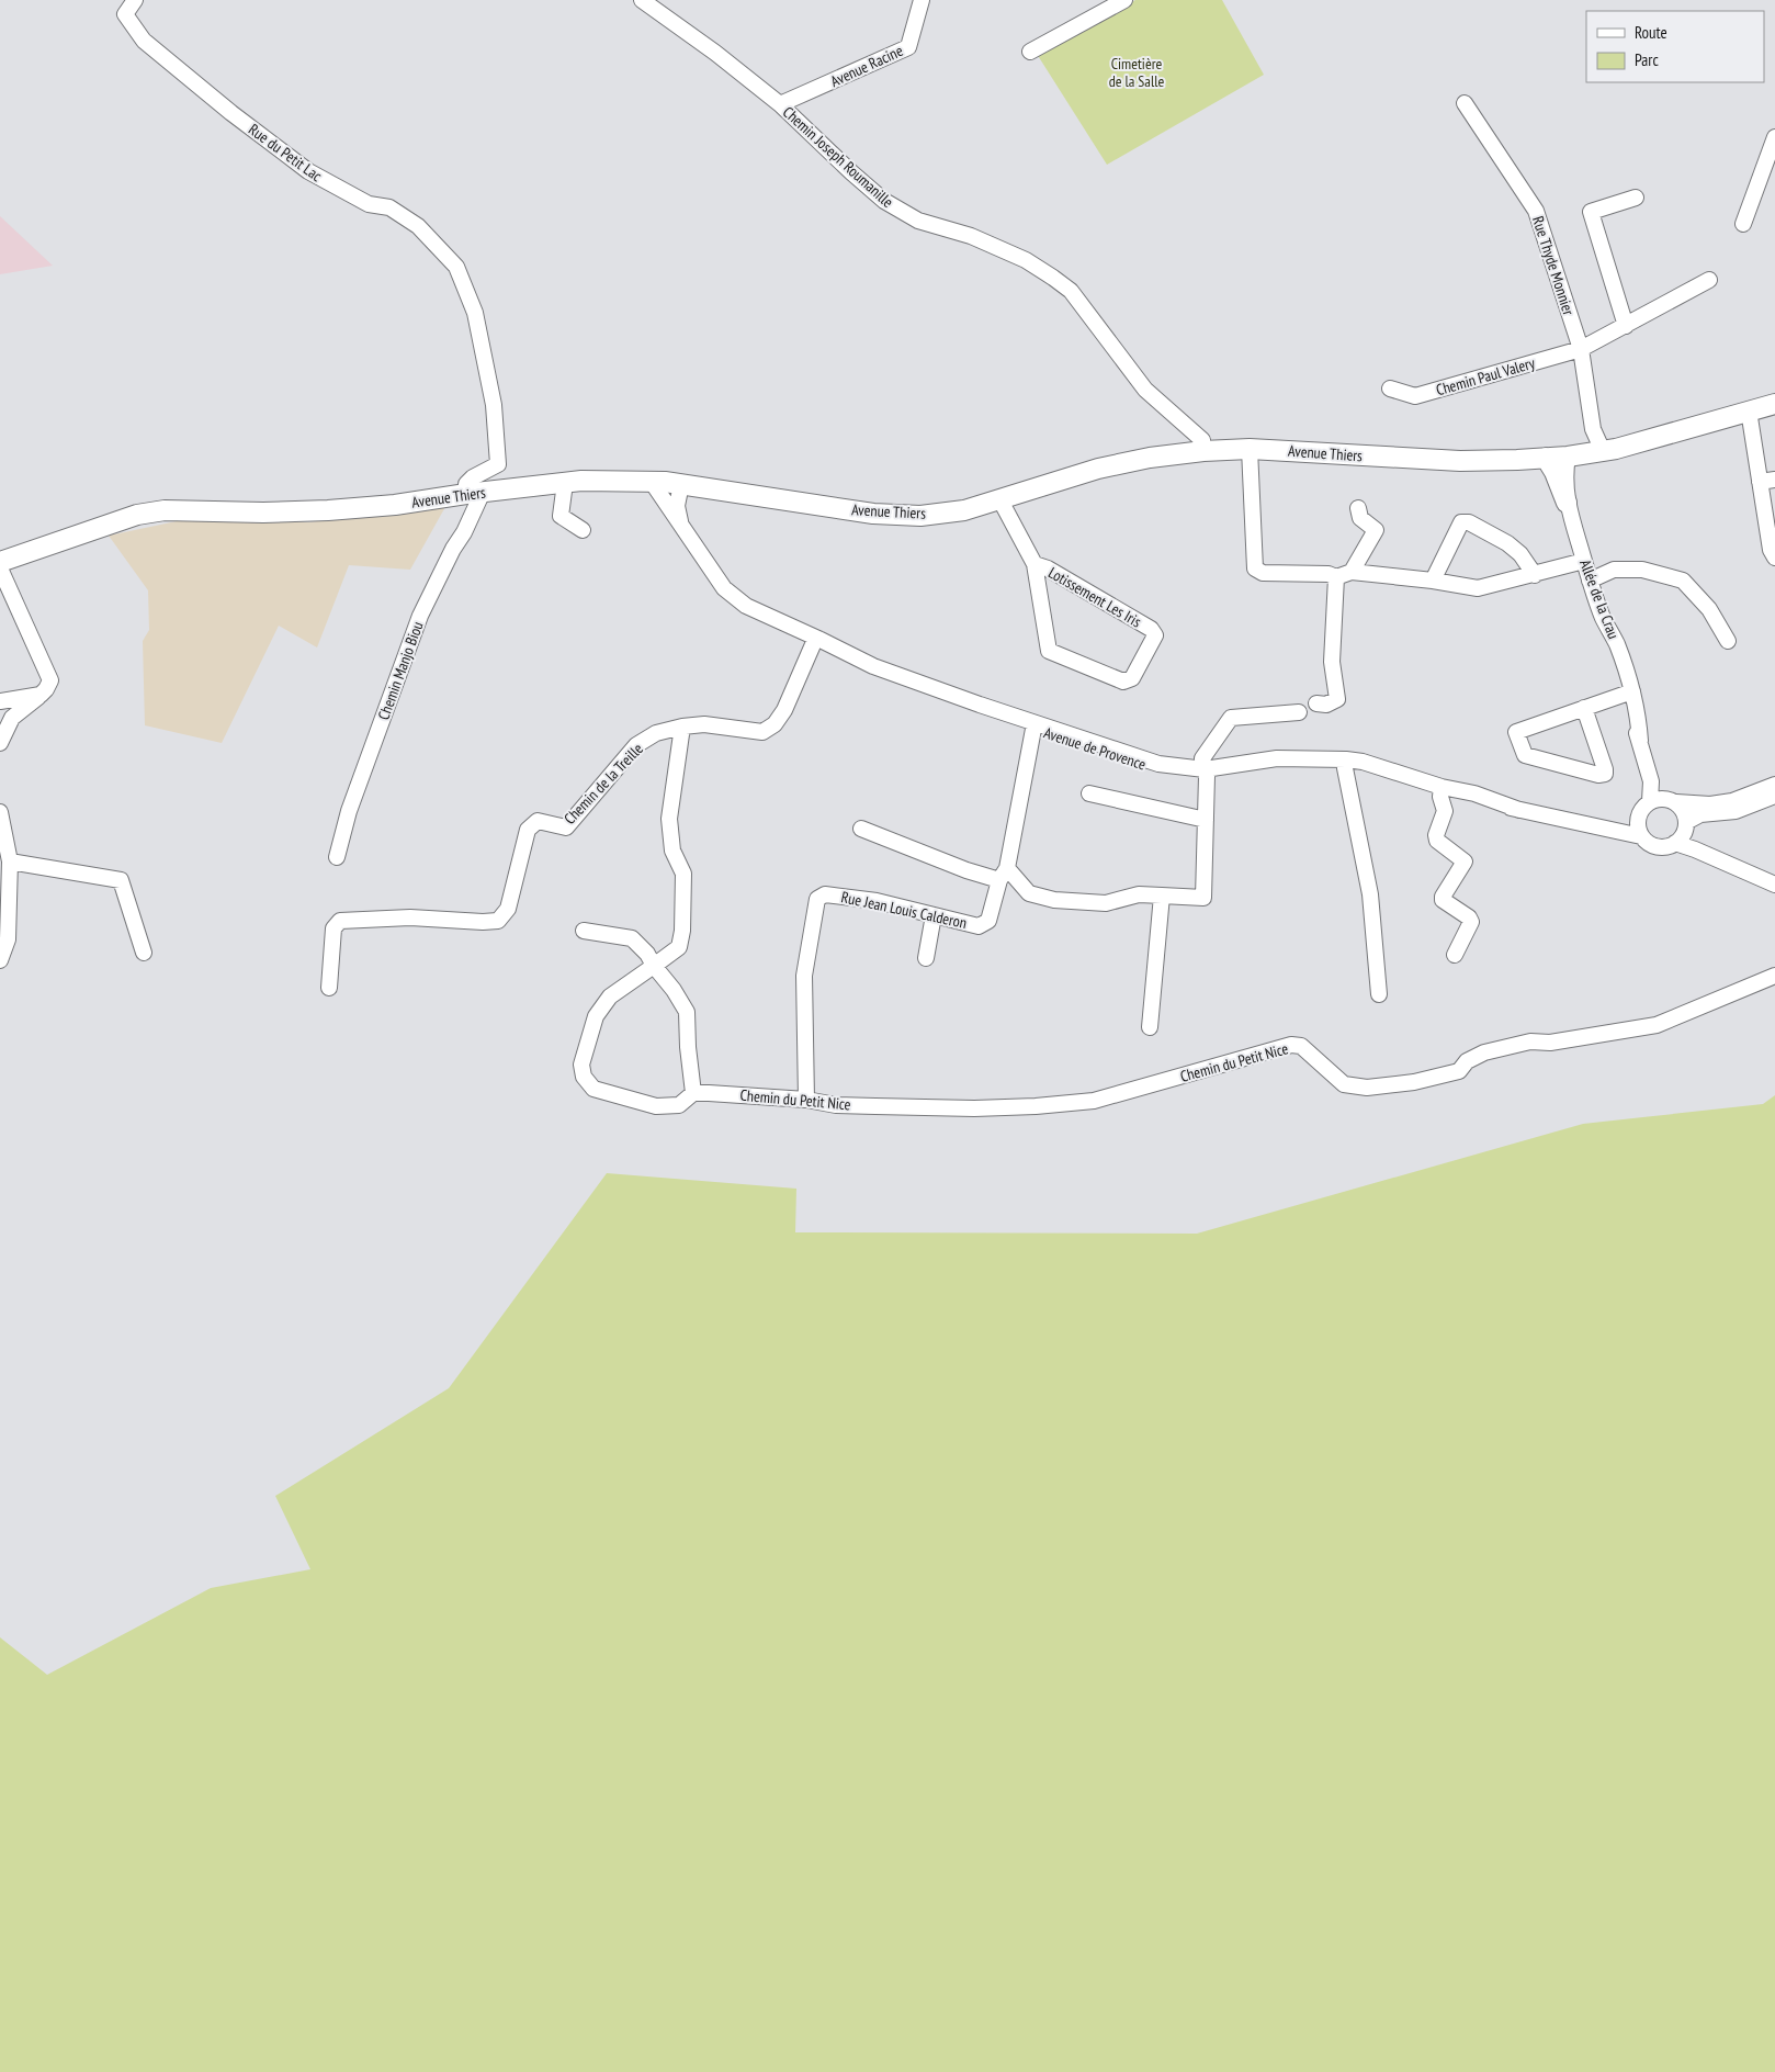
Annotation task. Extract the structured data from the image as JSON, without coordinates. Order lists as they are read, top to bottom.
{
  "streets": {
    "main road": ["Avenue Thiers"],
    "street": [
      "Avenue Racine",
      "Rue du Petit Lac",
      "Chemin Joseph Roumanille",
      "Rue Thyde Monnier",
      "Chemin Paul Valery",
      "Lotissement Les Iris",
      "Allée de la Crau",
      "Chemin Manjo Biou",
      "Avenue de Provence",
      "Chemin de la Treille",
      "Rue Jean Louis Calderon",
      "Chemin du Petit Nice"
    ]
  },
  "crossings": [
    ["Avenue Racine", "Chemin Joseph Roumanille"],
    ["Rue du Petit Lac", "Avenue Thiers"],
    ["Rue du Petit Lac", "Chemin Manjo Biou"],
    ["Chemin Joseph Roumanille", "Avenue Thiers"],
    ["Rue Thyde Monnier", "Chemin Paul Valery"],
    ["Rue Thyde Monnier", "Avenue Thiers"],
    ["Avenue Thiers", "Lotissement Les Iris"],
    ["Avenue Thiers", "Allée de la Crau"],
    ["Avenue Thiers", "Chemin Manjo Biou"],
    ["Avenue Thiers", "Avenue de Provence"],
    ["Avenue de Provence", "Chemin de la Treille"],
    ["Avenue de Provence", "Rue Jean Louis Calderon"],
    ["Rue Jean Louis Calderon", "Chemin du Petit Nice"]
  ],
  "parks": ["Cimetière de la Salle"],
  "legend": ["Route", "Parc"]
}
